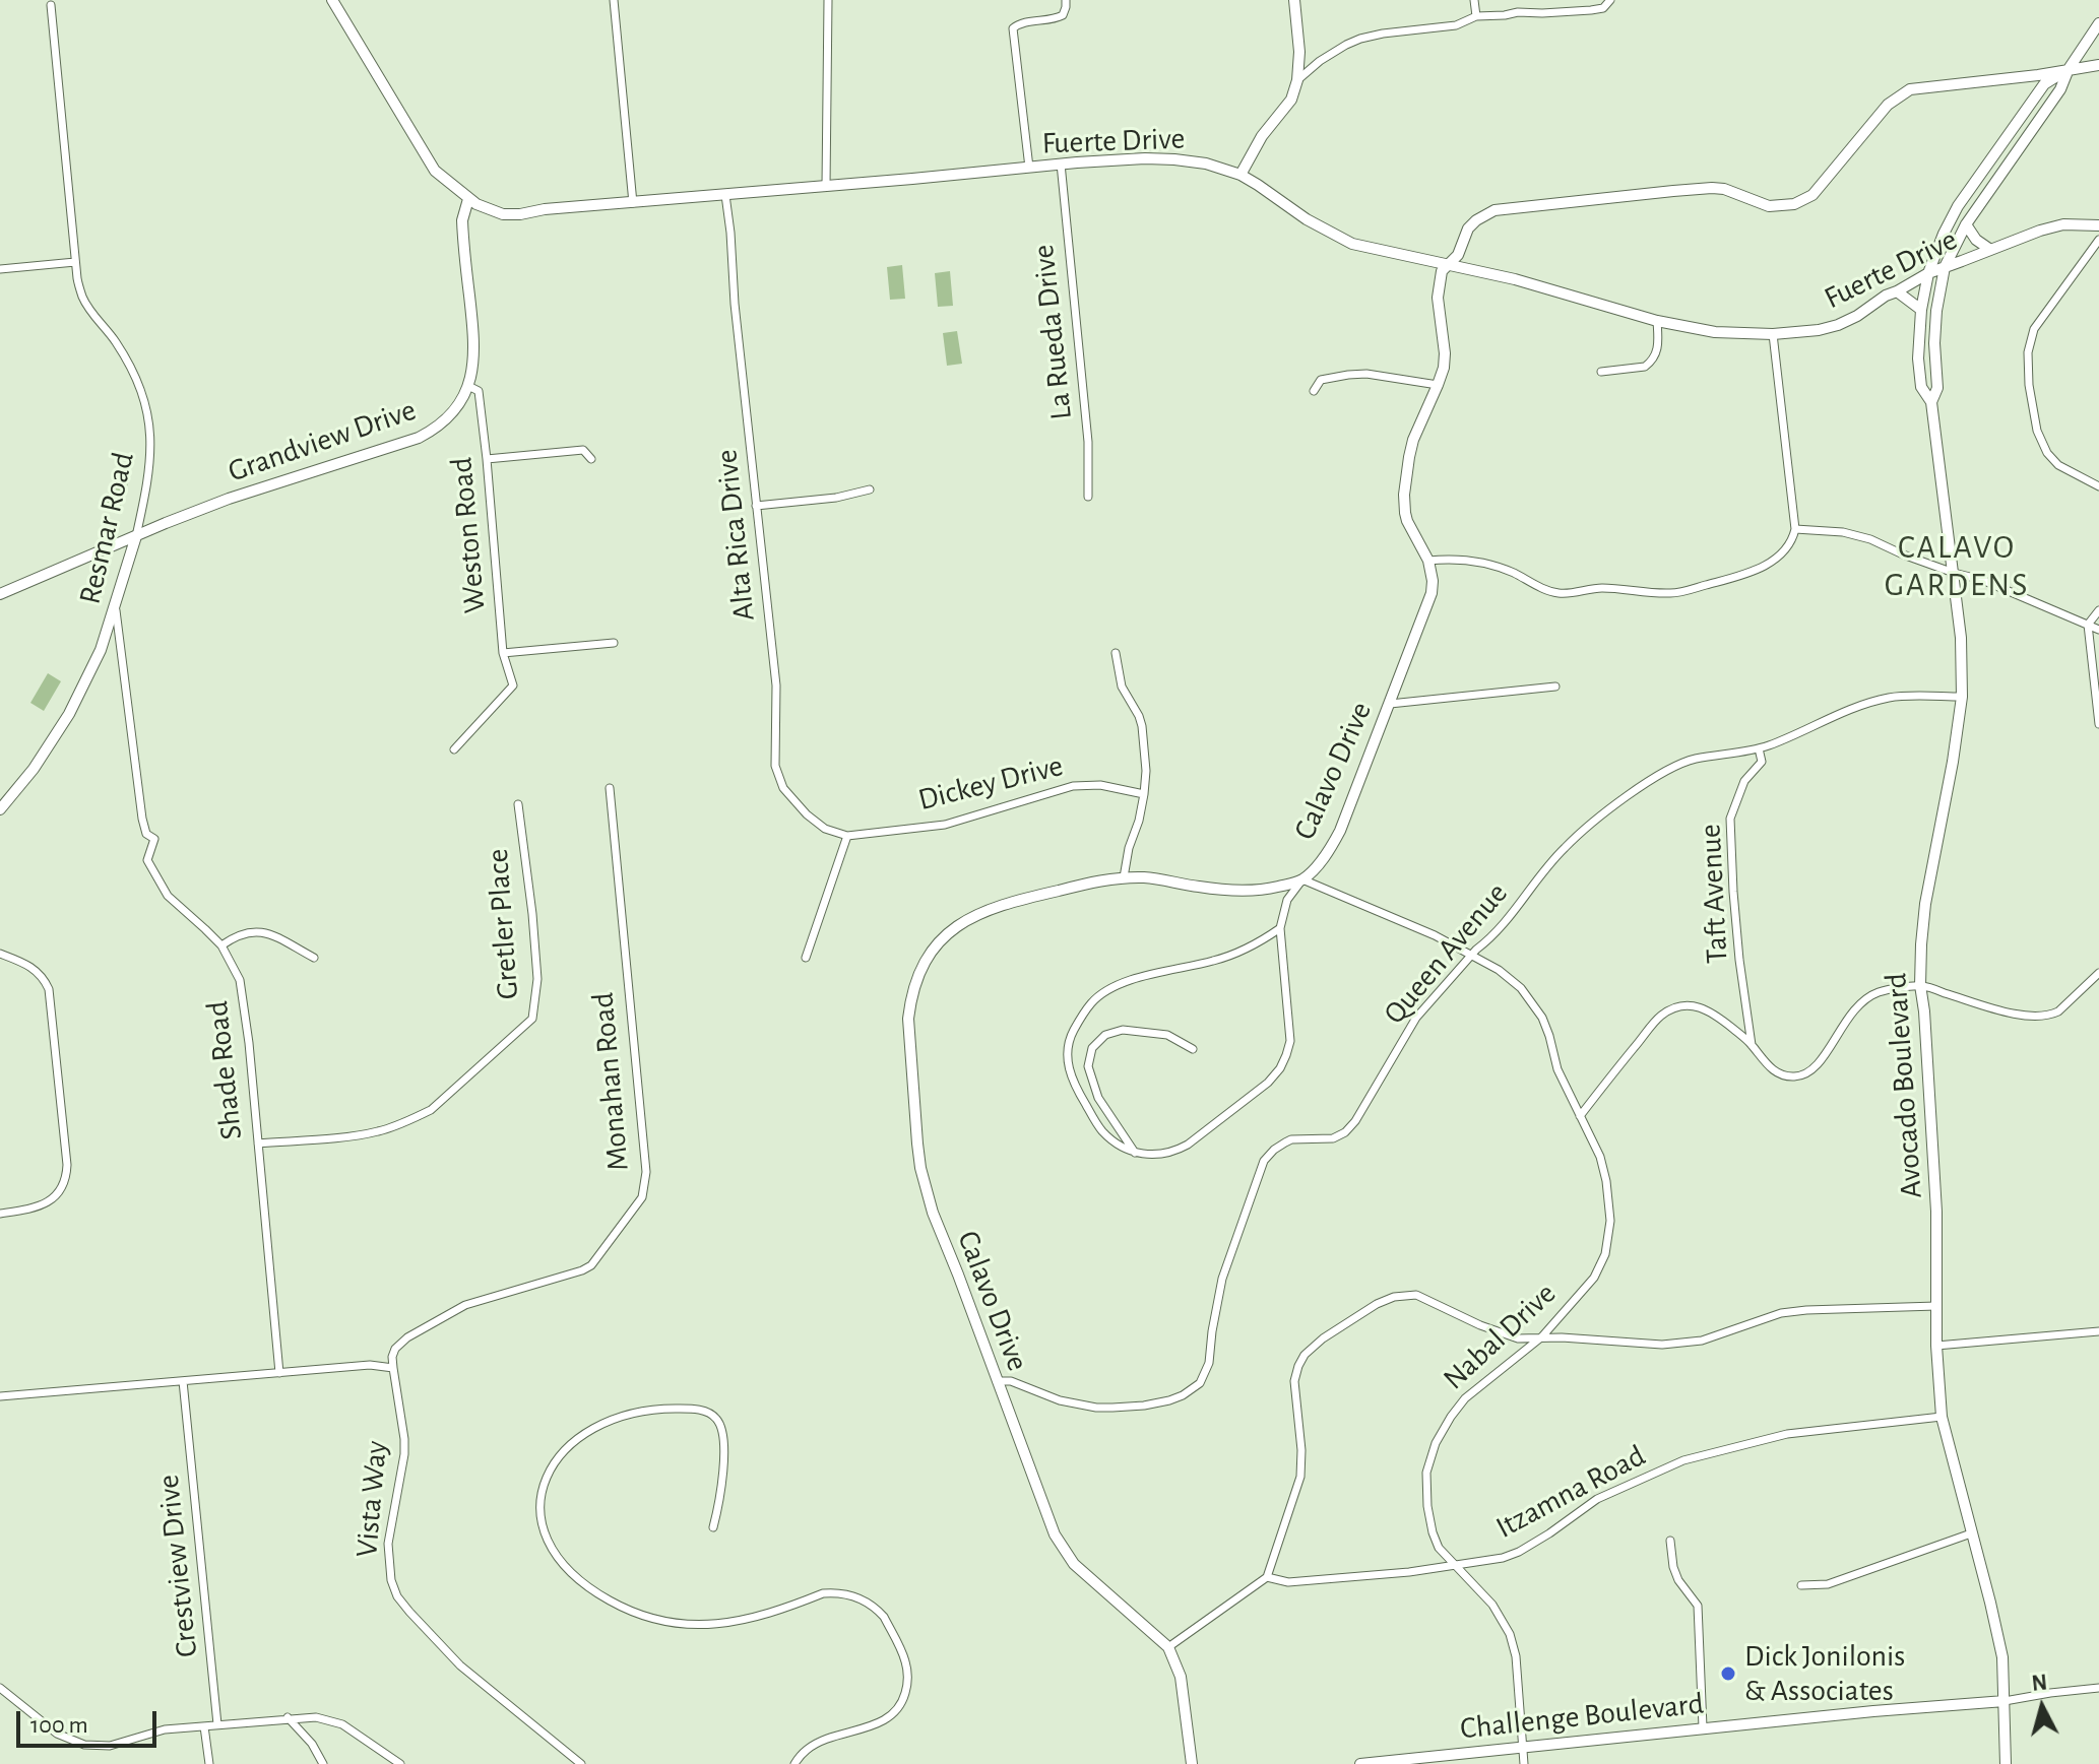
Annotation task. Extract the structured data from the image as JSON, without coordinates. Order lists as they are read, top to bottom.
{
  "streets": {
    "street": [
      "Fuerte Drive",
      "La Rueda Drive",
      "Grandview Drive",
      "Resmar Road",
      "Weston Road",
      "Alta Rica Drive",
      "Calavo Drive",
      "Dickey Drive",
      "Taft Avenue",
      "Gretler Place",
      "Queen Avenue",
      "Shade Road",
      "Monahan Road",
      "Avocado Boulevard",
      "Nabal Drive",
      "Itzamna Road",
      "Vista Way",
      "Crestview Drive",
      "Challenge Boulevard"
    ]
  },
  "crossings": [
    ["Fuerte Drive", "La Rueda Drive"],
    ["Fuerte Drive", "Grandview Drive"],
    ["Fuerte Drive", "Alta Rica Drive"],
    ["Fuerte Drive", "Calavo Drive"],
    ["Fuerte Drive", "Avocado Boulevard"],
    ["Grandview Drive", "Resmar Road"],
    ["Grandview Drive", "Weston Road"],
    ["Resmar Road", "Shade Road"],
    ["Alta Rica Drive", "Dickey Drive"],
    ["Calavo Drive", "Queen Avenue"],
    ["Calavo Drive", "Avocado Boulevard"],
    ["Calavo Drive", "Nabal Drive"],
    ["Taft Avenue", "Queen Avenue"],
    ["Gretler Place", "Shade Road"],
    ["Queen Avenue", "Avocado Boulevard"],
    ["Queen Avenue", "Nabal Drive"],
    ["Monahan Road", "Vista Way"],
    ["Avocado Boulevard", "Itzamna Road"],
    ["Avocado Boulevard", "Challenge Boulevard"],
    ["Nabal Drive", "Itzamna Road"],
    ["Nabal Drive", "Challenge Boulevard"]
  ],
  "districts": ["CALAVO GARDENS"],
  "places": ["Dick Jonilonis & Associates"],
  "scale_bar": "100 m",
  "north": "top"
}
